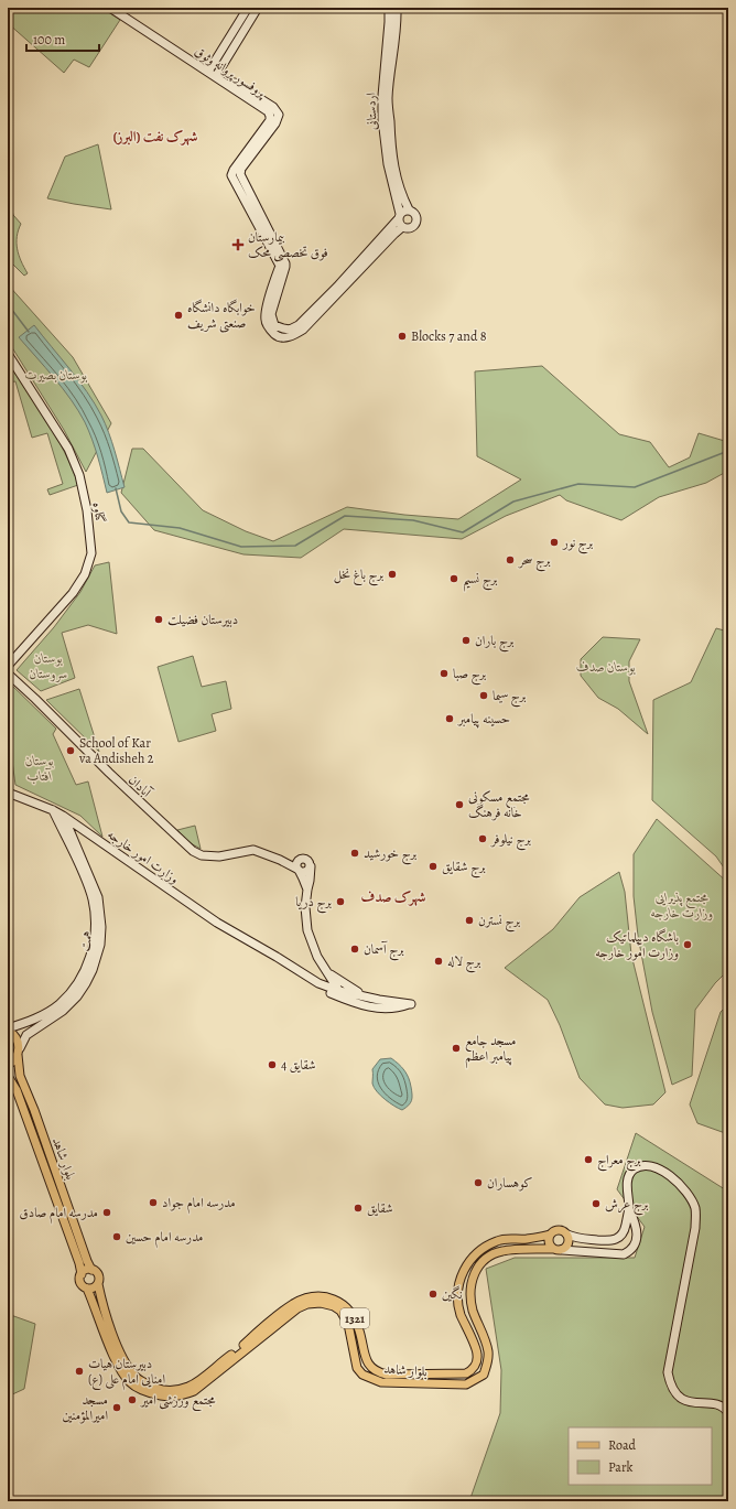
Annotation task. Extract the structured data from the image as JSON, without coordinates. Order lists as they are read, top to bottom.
{
  "streets": {
    "main road": [
      "پروفسور پروانه وثوق",
      "اردستانی",
      "گناوه",
      "آبادان",
      "وزارت امور خارجه",
      "همت",
      "بلوار شاهد",
      "1321"
    ]
  },
  "crossings": [
    ["وزارت امور خارجه", "همت"],
    ["همت", "بلوار شاهد"]
  ],
  "districts": ["شهرک نفت (البرز)", "شهرک صدف"],
  "parks": [
    "بوستان بصیرت",
    "بوستان سروستان",
    "بوستان صدف",
    "بوستان آفتاب",
    "مجتمع پذیرایی وزارت خارجه"
  ],
  "places": {
    "health": ["بیمارستان فوق تخصصی محک"],
    "other": [
      "خوابگاه دانشگاه صنعتی شریف",
      "Blocks 7 and 8",
      "برج نور",
      "برج سحر",
      "برج باغ نخل",
      "برج نسیم",
      "دبیرستان فضیلت",
      "برج باران",
      "برج صبا",
      "برج سیما",
      "حسینه پیامبر",
      "School of Kar va Andisheh 2",
      "مجتمع مسکونی خانه فرهنگ",
      "برج نیلوفر",
      "برج خورشید",
      "برج شقایق",
      "برج دریا",
      "برج نسترن",
      "باشگاه دیپلماتیک وزارت امور خارجه",
      "برج آسمان",
      "برج لاله",
      "مسجد جامع پیامبر اعظم",
      "شقایق 4",
      "برج معراج",
      "کوهساران",
      "مدرسه امام جواد",
      "برج عرش",
      "شقایق",
      "مدرسه امام صادق",
      "مدرسه امام حسین",
      "نگین",
      "دبیرستان هیات امنایی امام علی (ع)",
      "مجتمع ورزشی امیر",
      "مسجد امیرالمؤمنین"
    ]
  },
  "legend": ["Road", "Park"],
  "scale_bar": "100 m"
}
